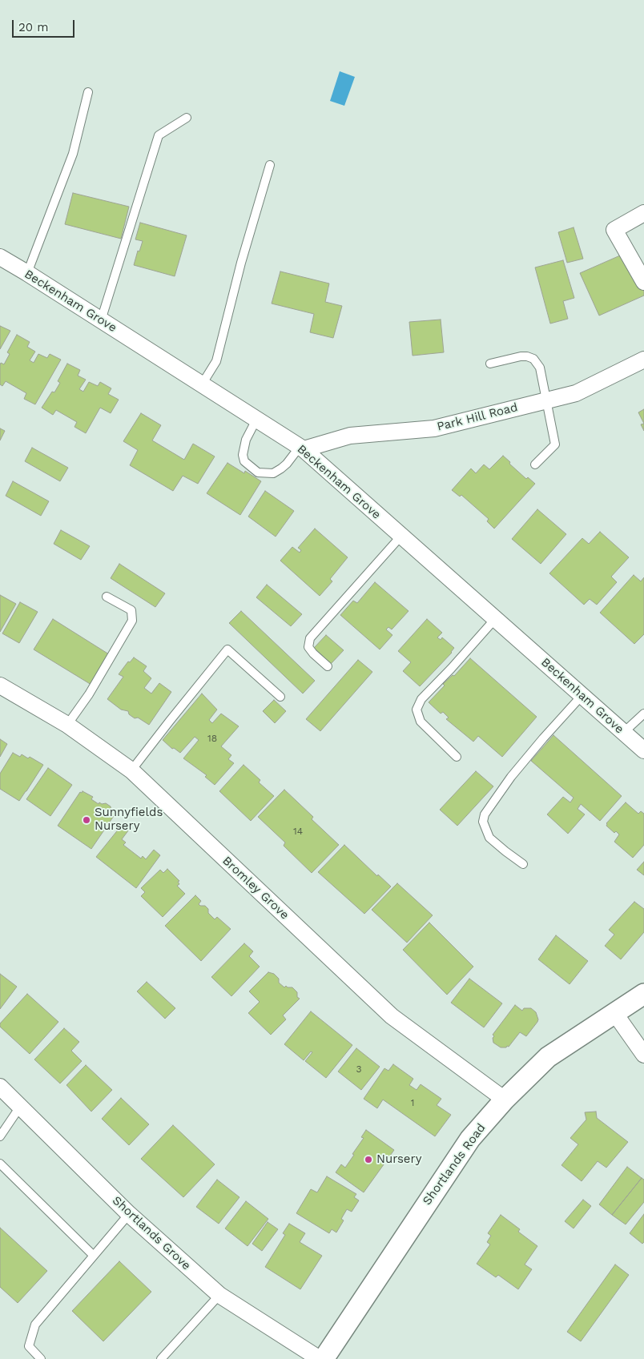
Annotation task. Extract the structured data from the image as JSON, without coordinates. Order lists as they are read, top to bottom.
{
  "streets": {
    "street": [
      "Beckenham Grove",
      "Park Hill Road",
      "Bromley Grove",
      "Shortlands Road",
      "Shortlands Grove"
    ]
  },
  "crossings": [
    ["Beckenham Grove", "Park Hill Road"],
    ["Bromley Grove", "Shortlands Road"]
  ],
  "places": ["Sunnyfields Nursery", "Nursery"],
  "house_numbers": [
    "18",
    "14",
    "3",
    "1"
  ],
  "scale_bar": "20 m"
}
